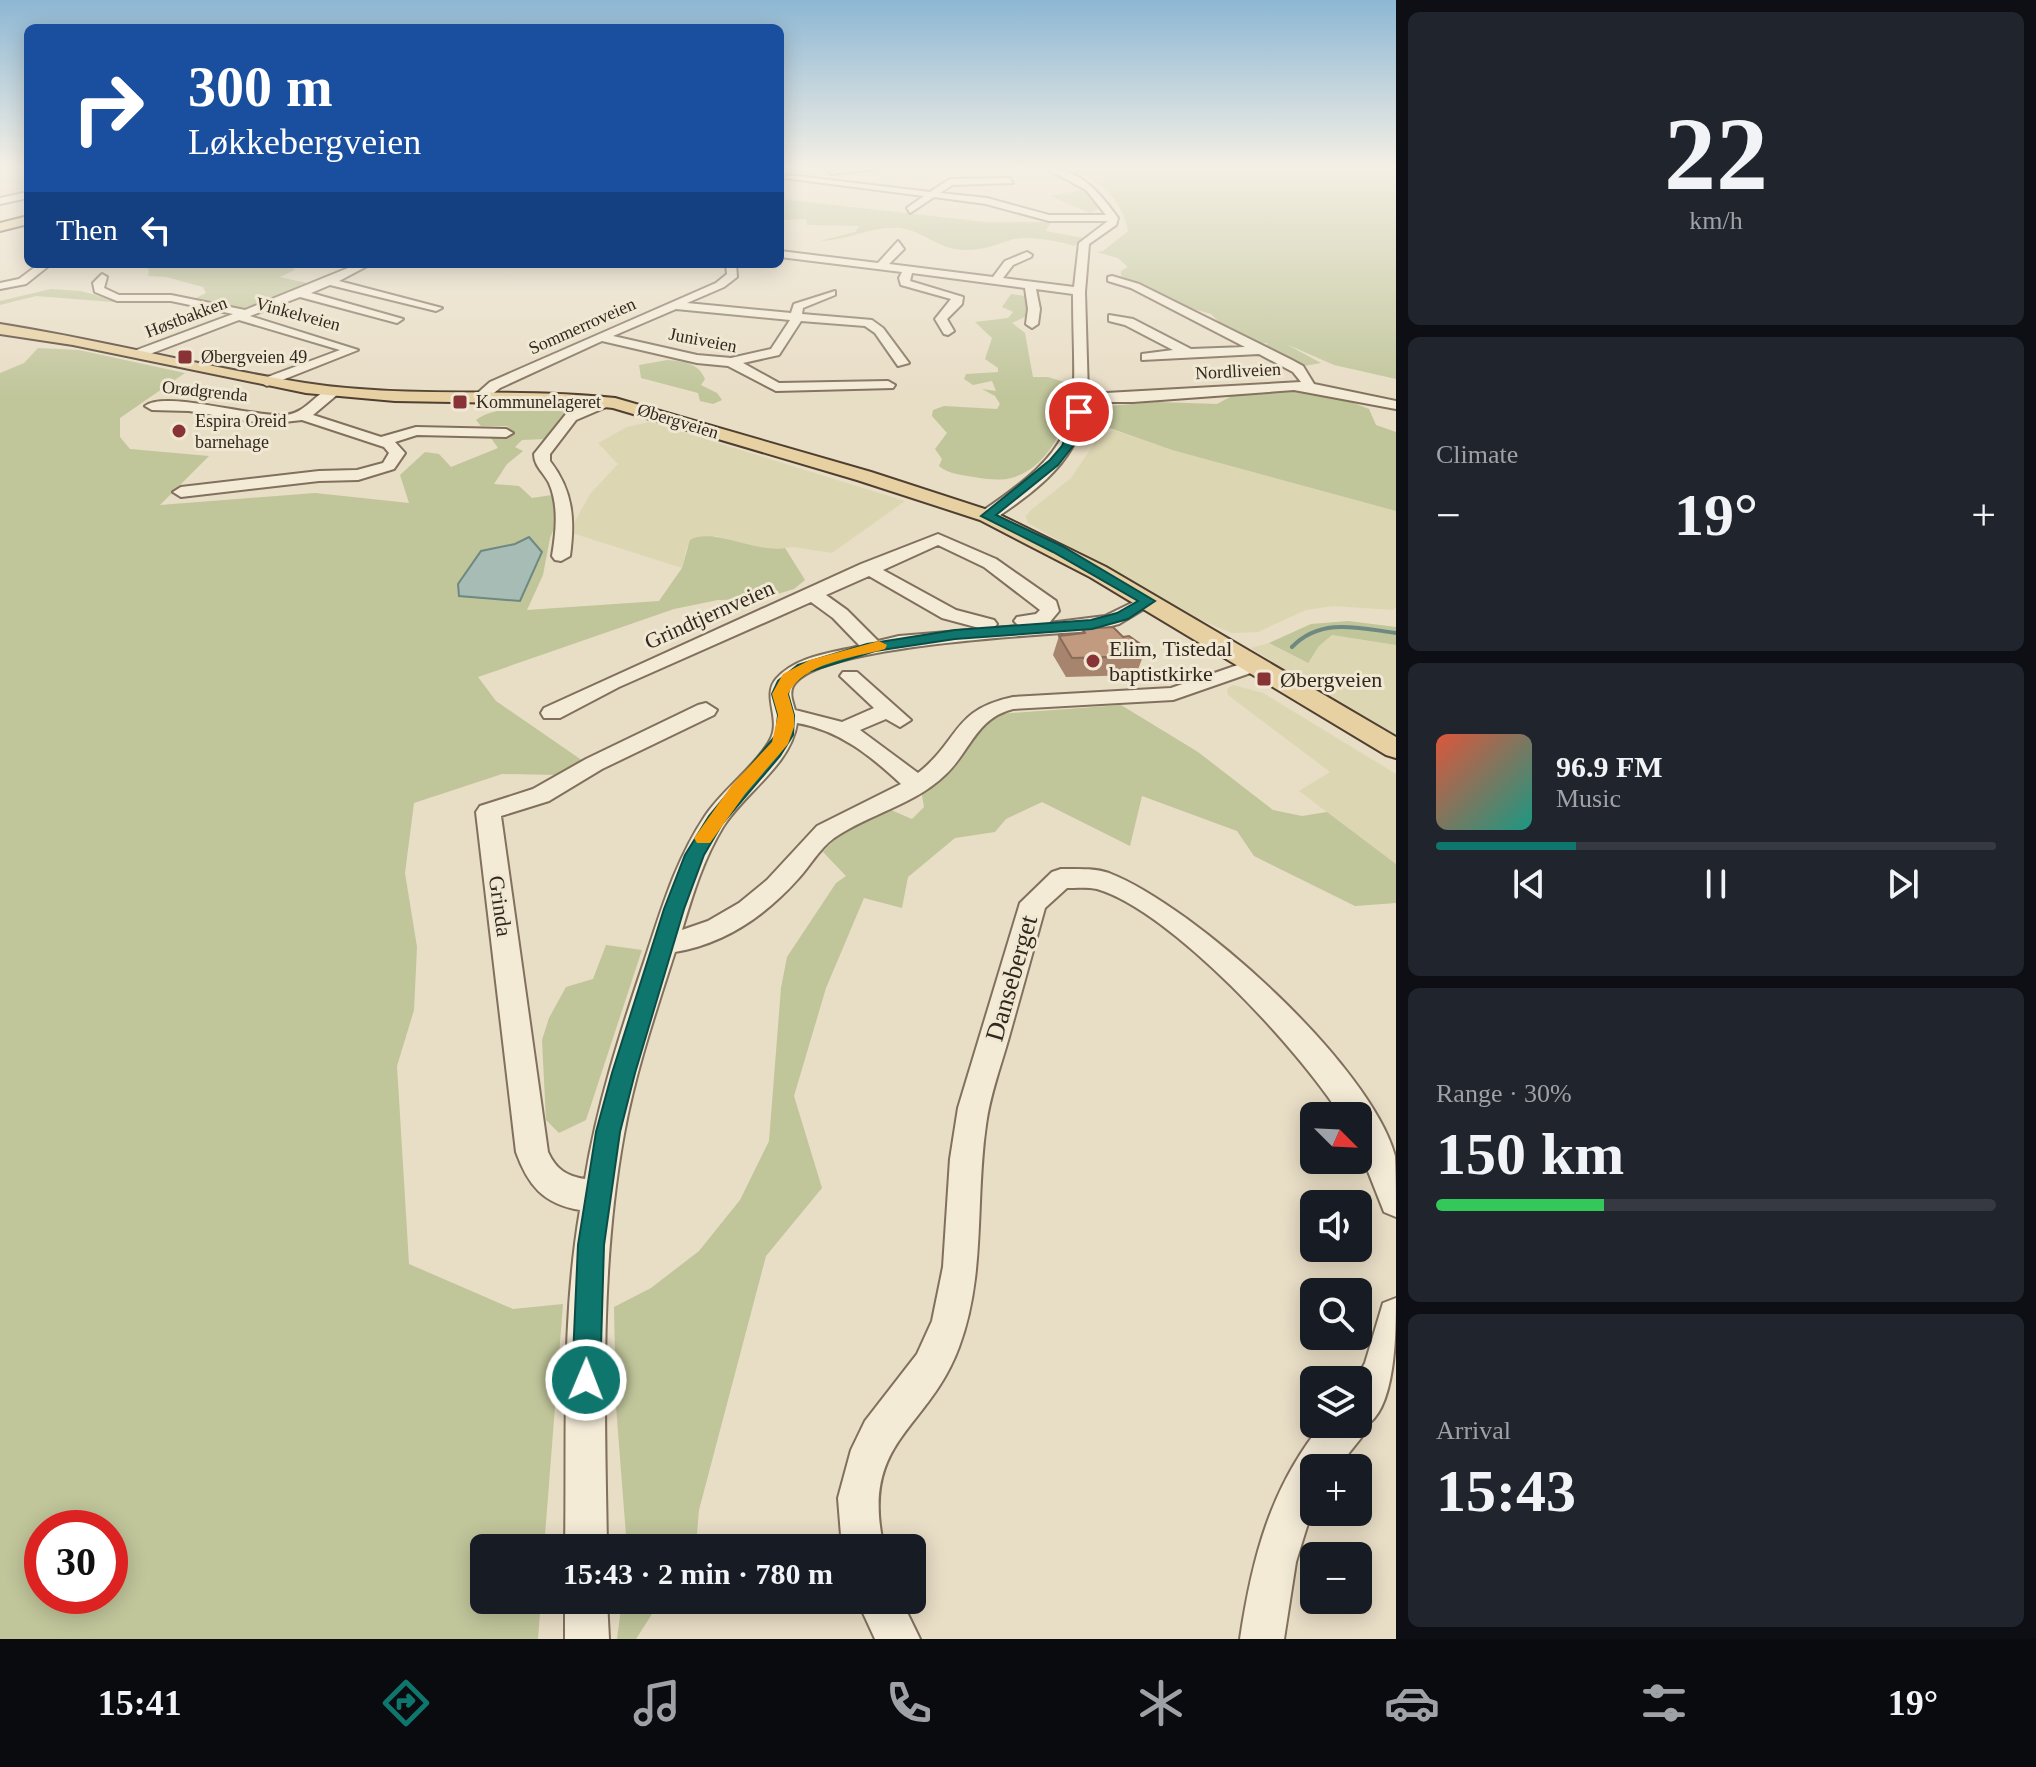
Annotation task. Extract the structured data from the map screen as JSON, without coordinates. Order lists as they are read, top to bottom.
{
  "streets": {
    "main road": ["Øbergveien"],
    "street": [
      "Vinkelveien",
      "Høstbakken",
      "Sommerroveien",
      "Juniveien",
      "Nordliveien",
      "Orødgrenda",
      "Grindtjernveien",
      "Grinda",
      "Danseberget"
    ]
  },
  "crossings": [
    ["Vinkelveien", "Høstbakken"],
    ["Vinkelveien", "Øbergveien"],
    ["Høstbakken", "Øbergveien"],
    ["Sommerroveien", "Juniveien"],
    ["Sommerroveien", "Øbergveien"]
  ],
  "places": {
    "transit": ["Øbergveien 49", "Kommunelageret", "Øbergveien"],
    "other": ["Espira Oreid barnehage", "Elim, Tistedal baptistkirke"]
  },
  "north": "bottom right",
  "page": {
    "tile": [
      ["22", "km/h"],
      "Climate",
      ["Range · 30%", "150 km"],
      ["Arrival", "15:43"]
    ],
    "turn": ["300 m", "Løkkebergveien"],
    "then": "Then",
    "heat": ["−", "19°", "+"],
    "song": ["96.9 FM", "Music"],
    "map_buttons": ["+", "−"],
    "limit": "30",
    "trip": "15:43 · 2 min · 780 m",
    "tabs": ["15:41", "19°"]
  }
}
